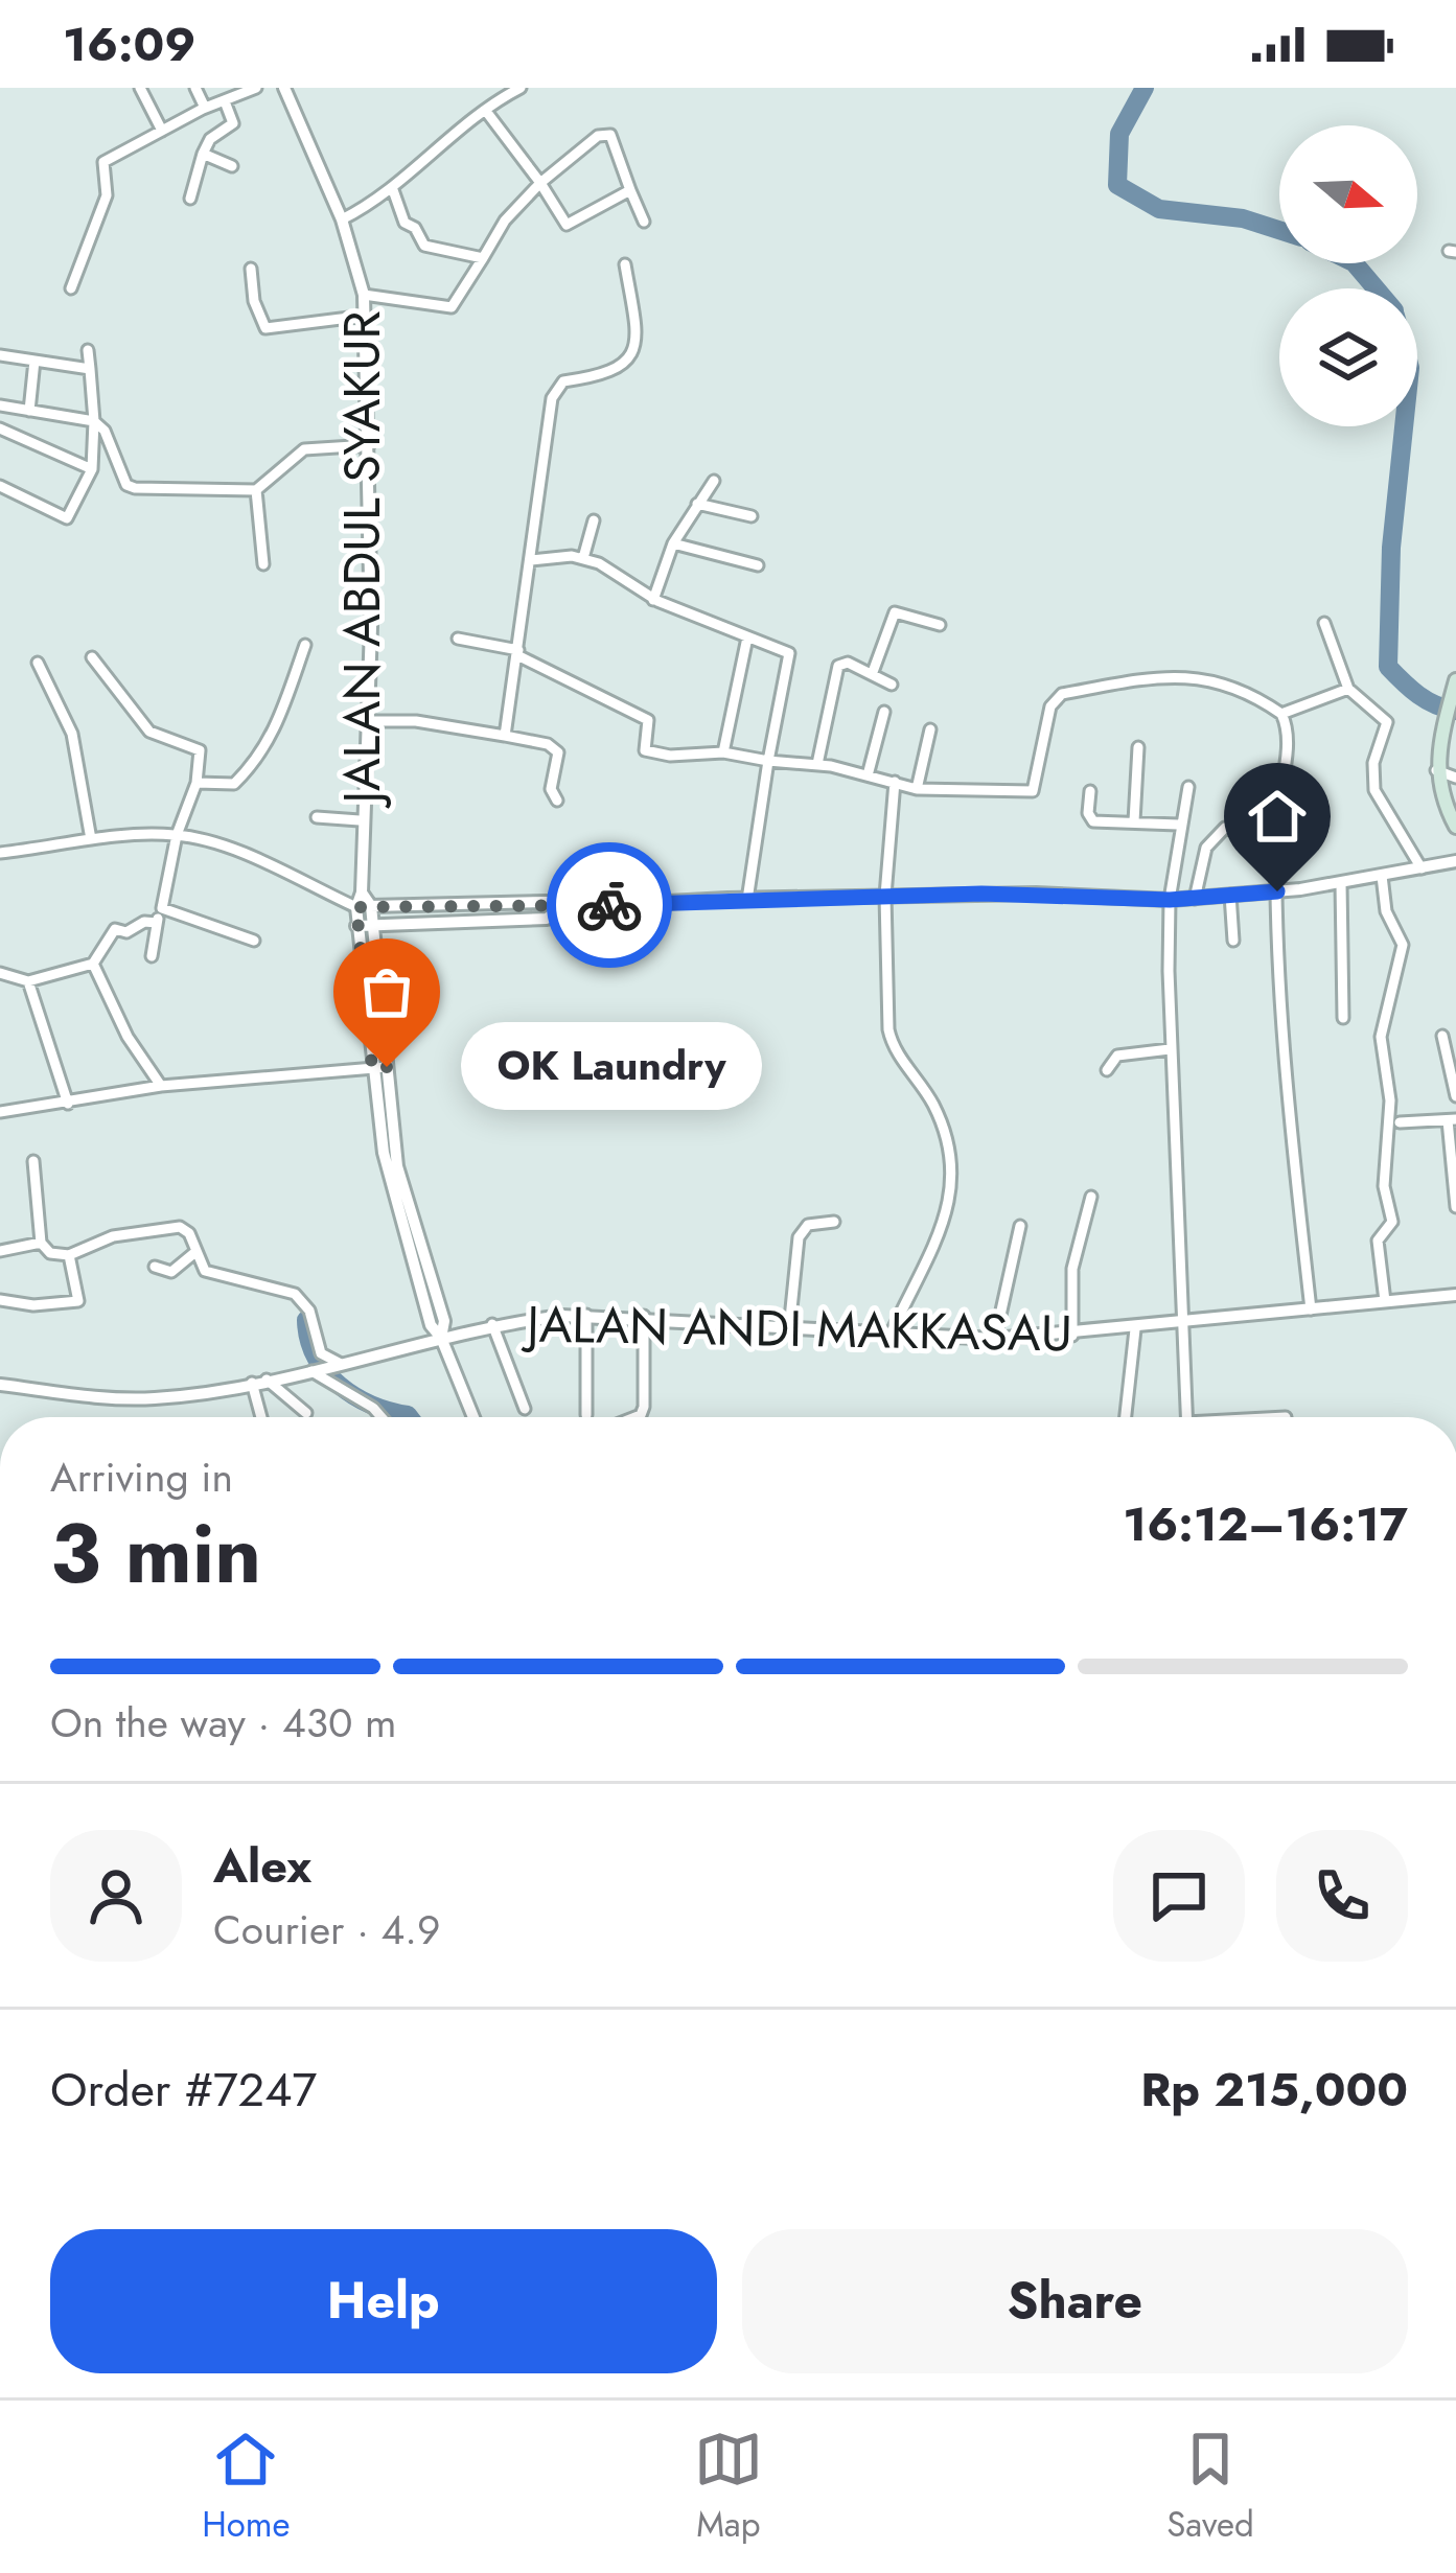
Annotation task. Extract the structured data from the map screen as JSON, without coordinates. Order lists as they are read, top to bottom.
{
  "streets": {
    "street": ["JALAN ABDUL SYAKUR", "JALAN ANDI MAKKASAU"]
  },
  "crossings": [
    ["JALAN ABDUL SYAKUR", "JALAN ANDI MAKKASAU"]
  ],
  "places": ["OK Laundry"],
  "north": "right",
  "page": {
    "status": "16:09",
    "bubble": "OK Laundry",
    "heading": ["3 min", "Arriving in", "16:12–16:17"],
    "panel": [
      "Alex",
      "Courier · 4.9",
      "Order #7247",
      "Rp 215,000"
    ],
    "bar": "On the way · 430 m",
    "buttons": ["Help", "Share"],
    "tabs": ["Home", "Map", "Saved"]
  }
}
